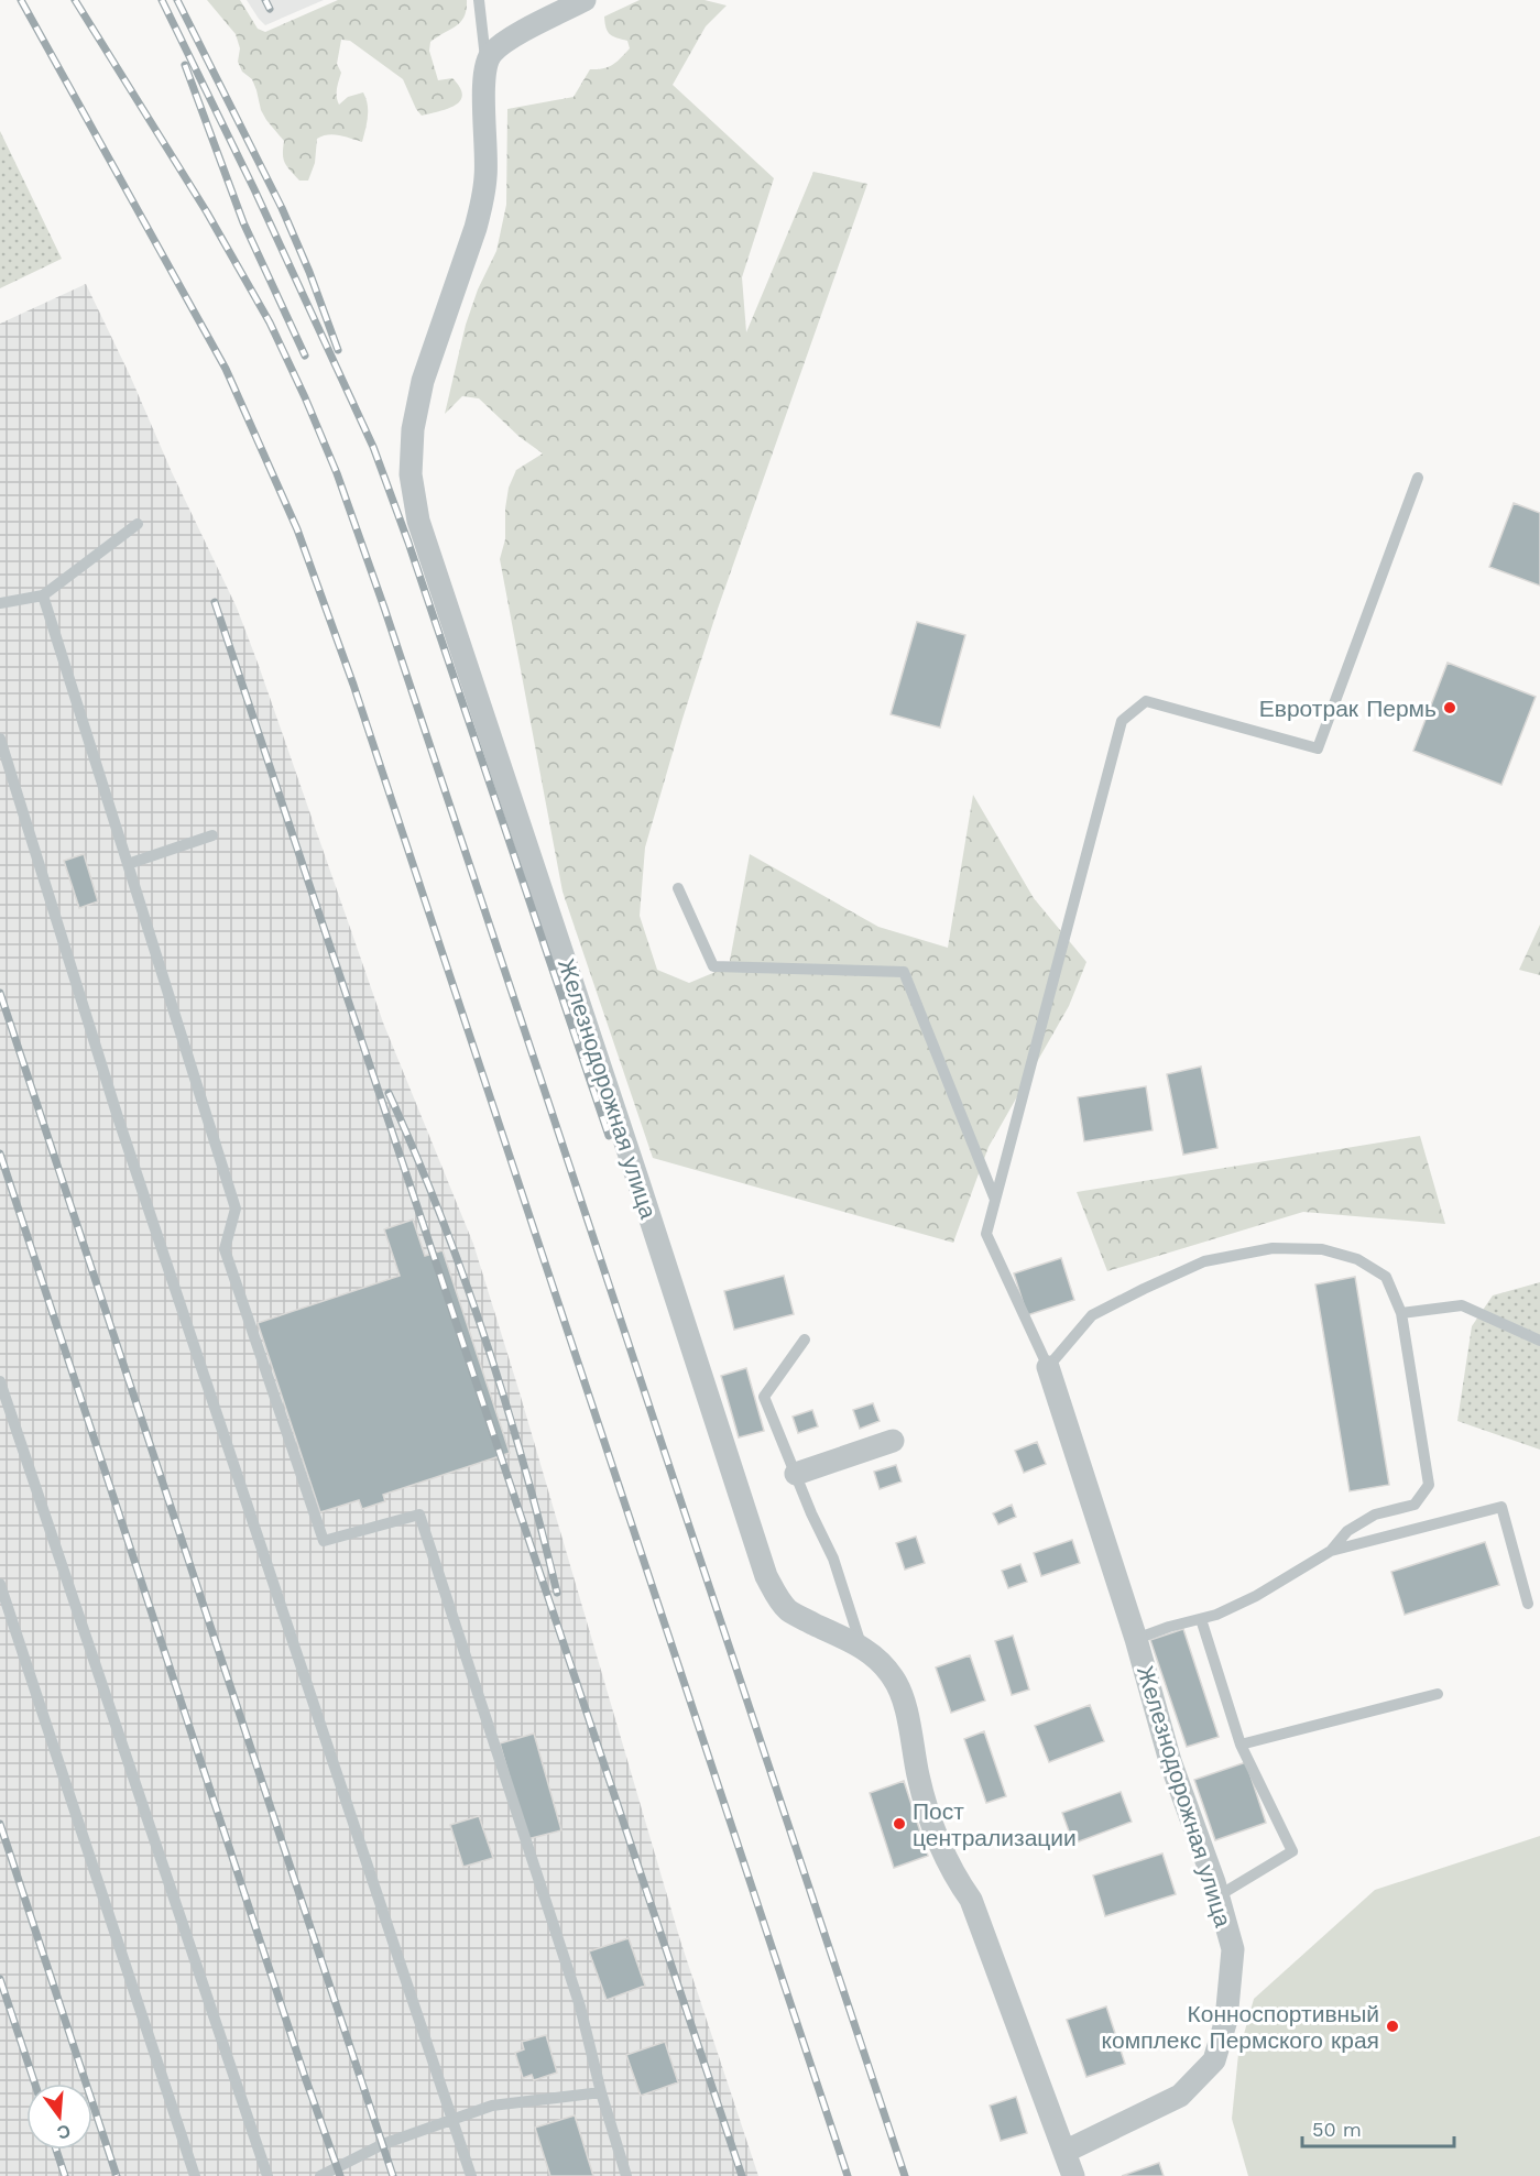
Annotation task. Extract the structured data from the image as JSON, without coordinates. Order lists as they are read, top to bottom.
{
  "streets": {
    "street": ["Железнодорожная улица"]
  },
  "places": ["Евротрак Пермь", "Пост централизации", "Конноспортивный комплекс Пермского края"],
  "scale_bar": "50 m",
  "north": "bottom"
}
